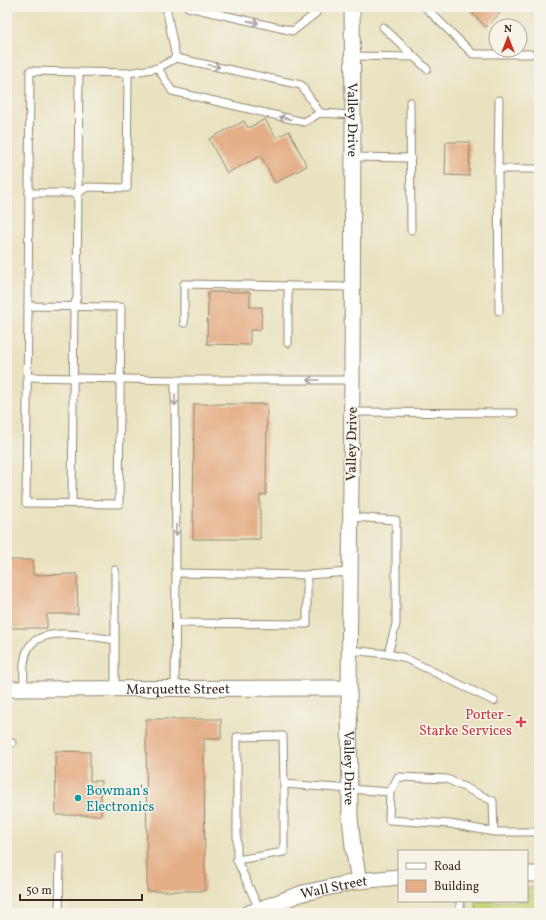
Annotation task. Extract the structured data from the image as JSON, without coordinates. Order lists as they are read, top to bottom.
{
  "streets": {
    "street": ["Valley Drive", "Marquette Street", "Wall Street"]
  },
  "crossings": [
    ["Valley Drive", "Marquette Street"],
    ["Valley Drive", "Wall Street"]
  ],
  "places": {
    "health": ["Porter - Starke Services"],
    "other": ["Bowman's Electronics"]
  },
  "legend": ["Road", "Building"],
  "scale_bar": "50 m",
  "north": "top"
}
